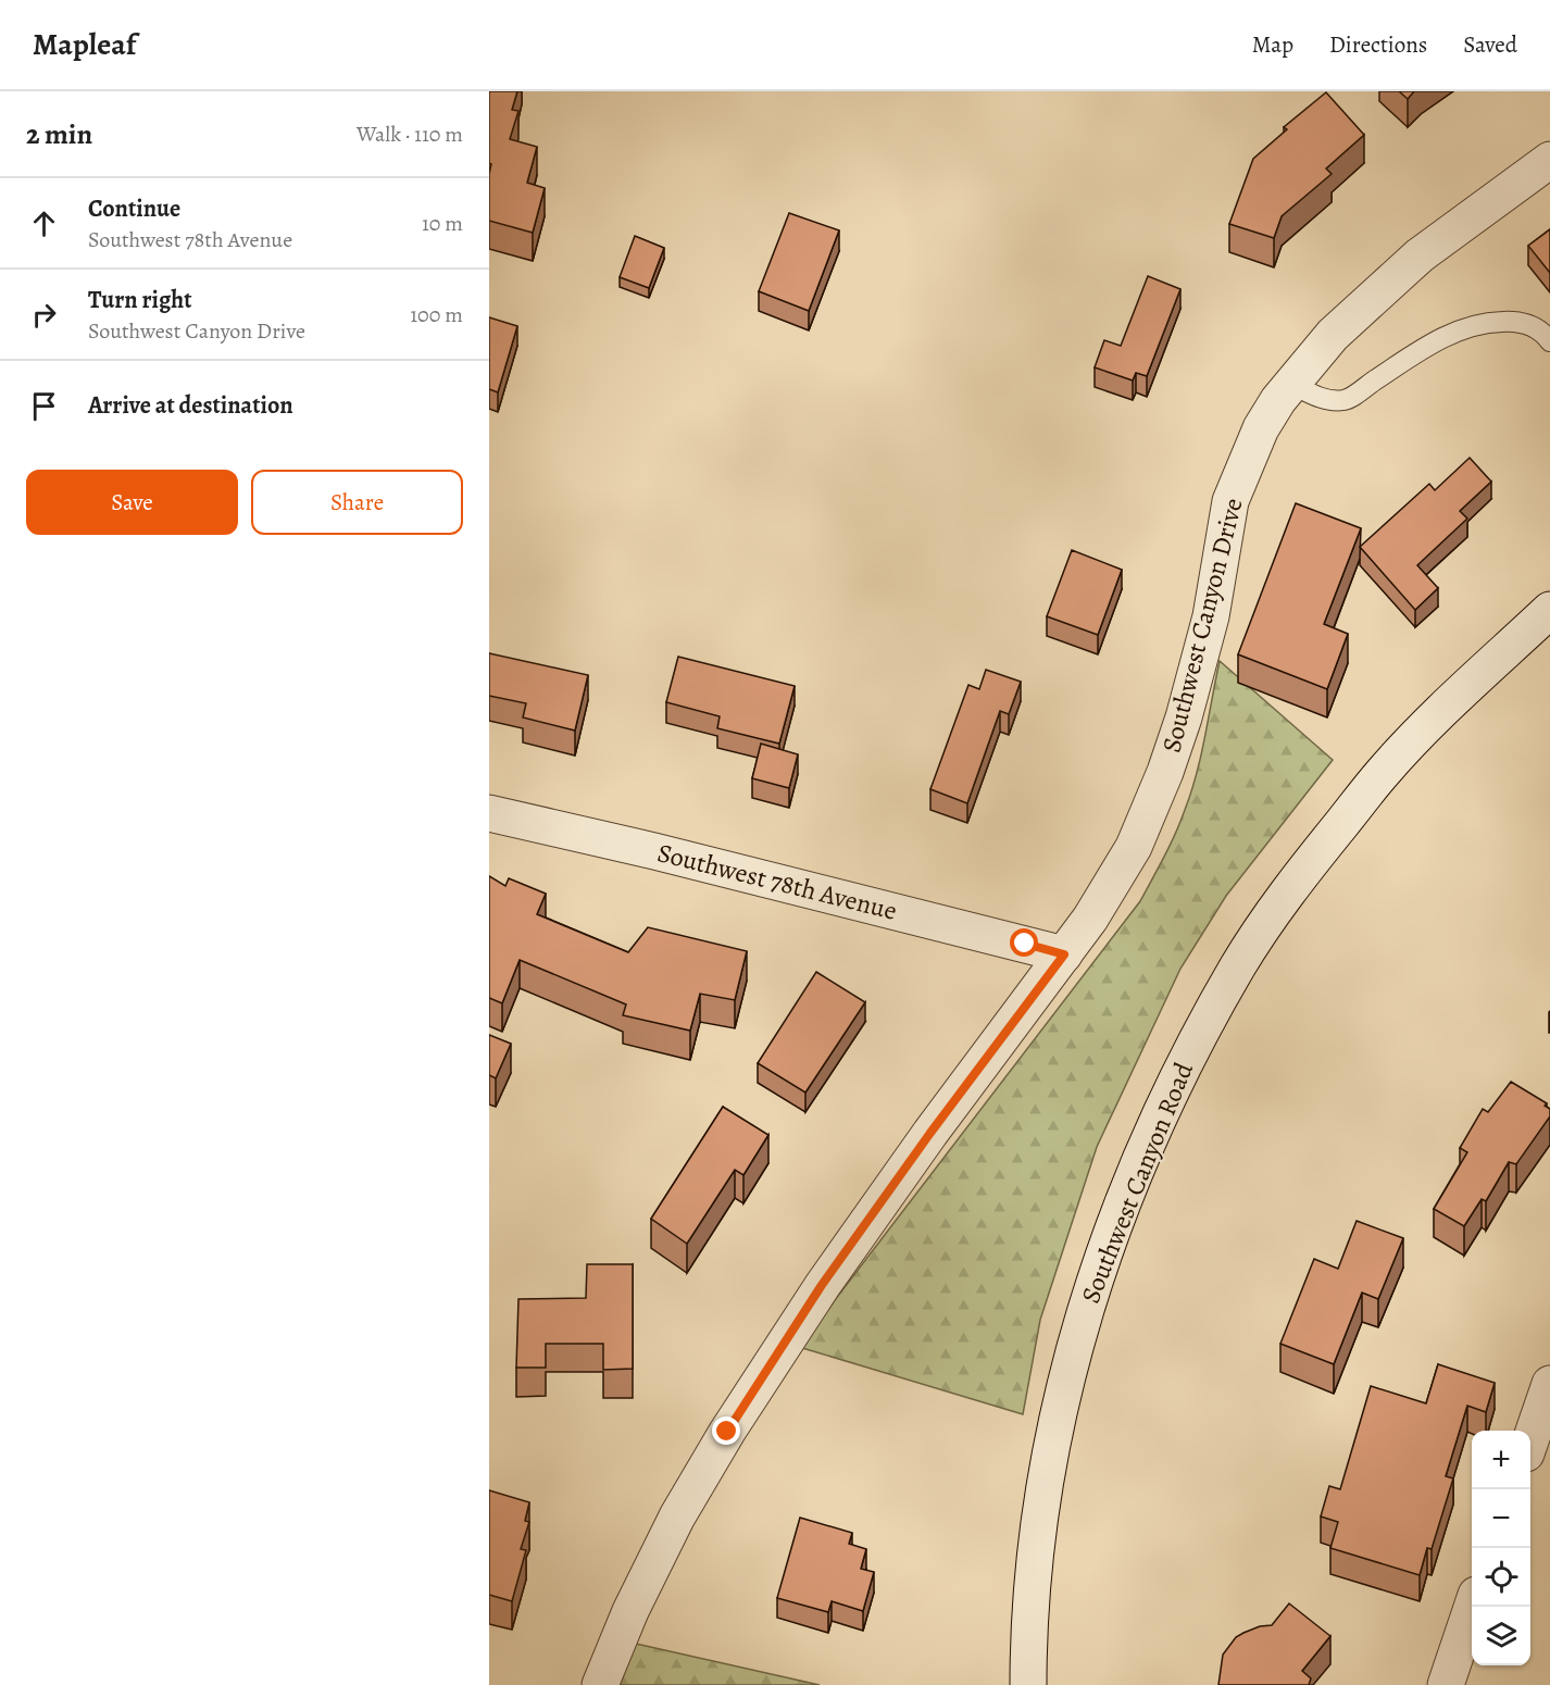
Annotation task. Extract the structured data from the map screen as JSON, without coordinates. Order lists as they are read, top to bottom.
{
  "streets": {
    "street": ["Southwest Canyon Drive", "Southwest 78th Avenue", "Southwest Canyon Road"]
  },
  "crossings": [
    ["Southwest Canyon Drive", "Southwest 78th Avenue"]
  ],
  "page": {
    "header": "Mapleaf",
    "nav": ["Map", "Directions", "Saved"],
    "heading": ["2 min", "Walk · 110 m"],
    "list": [
      ["Continue", "Southwest 78th Avenue", "10 m"],
      ["Turn right", "Southwest Canyon Drive", "100 m"],
      "Arrive at destination"
    ],
    "buttons": ["Save", "Share"],
    "map_buttons": ["+", "−"]
  }
}
